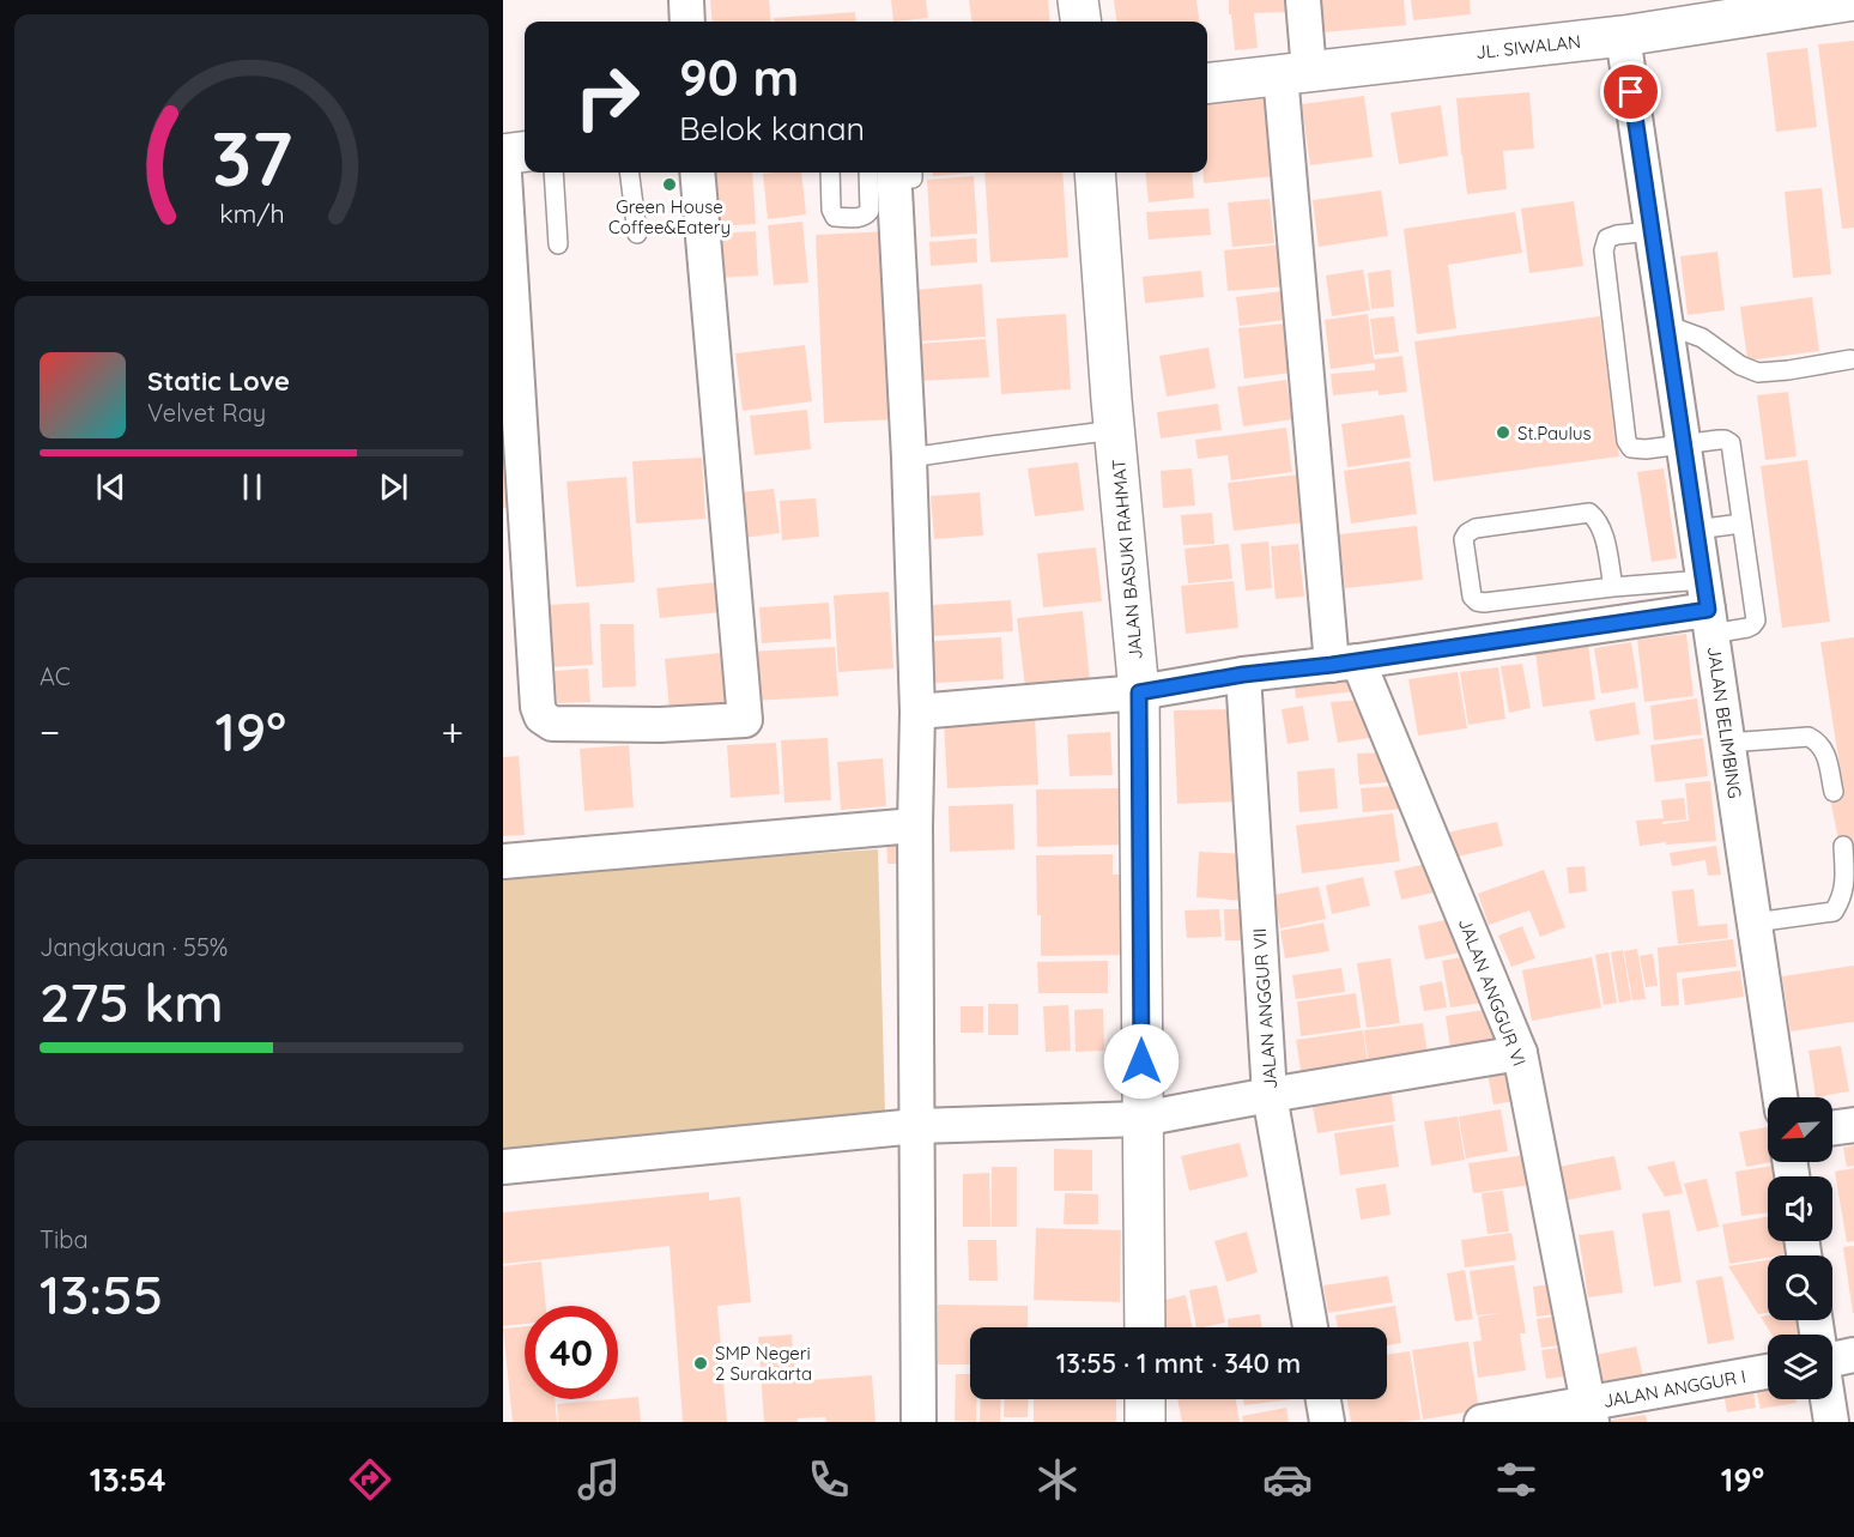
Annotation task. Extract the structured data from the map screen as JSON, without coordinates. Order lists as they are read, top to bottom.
{
  "streets": {
    "street": [
      "JL. SIWALAN",
      "JALAN BASUKI RAHMAT",
      "JALAN BELIMBING",
      "JALAN ANGGUR VI",
      "JALAN ANGGUR VII",
      "JALAN ANGGUR I"
    ]
  },
  "crossings": [
    ["JL. SIWALAN", "JALAN BELIMBING"],
    ["JL. SIWALAN", "JALAN ANGGUR VI"],
    ["JALAN ANGGUR VI", "JALAN ANGGUR I"]
  ],
  "places": ["Green House Coffee&Eatery", "St.Paulus", "SMP Negeri 2 Surakarta"],
  "north": "bottom left",
  "page": {
    "turn": ["90 m", "Belok kanan"],
    "song": ["Static Love", "Velvet Ray"],
    "tile": [
      "AC",
      ["Jangkauan · 55%", "275 km"],
      ["Tiba", "13:55"]
    ],
    "heat": ["−", "19°", "+"],
    "limit": "40",
    "trip": "13:55 · 1 mnt · 340 m",
    "tabs": ["13:54", "19°"],
    "gauge": ["37", "km/h"]
  }
}
